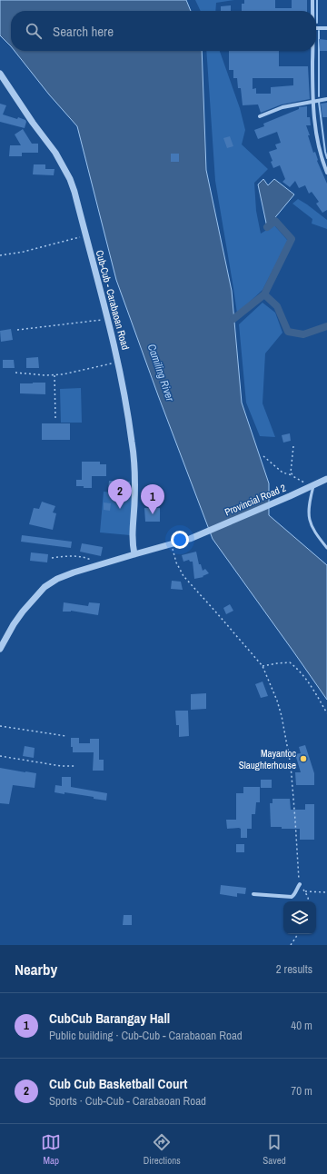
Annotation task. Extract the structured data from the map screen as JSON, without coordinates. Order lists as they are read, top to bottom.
{
  "streets": {
    "street": ["Cub-Cub - Carabaoan Road", "Provincial Road 2"]
  },
  "crossings": [
    ["Cub-Cub - Carabaoan Road", "Provincial Road 2"]
  ],
  "water": ["Camiling River"],
  "places": ["Mayantoc Slaughterhouse"],
  "page": {
    "search": "Search here",
    "pins": ["2", "1"],
    "heading": ["Nearby", "2 results"],
    "list": [
      {
        "mark": "1",
        "name": "CubCub Barangay Hall",
        "note": "Public building · Cub-Cub - Carabaoan Road",
        "value": "40 m"
      },
      {
        "mark": "2",
        "name": "Cub Cub Basketball Court",
        "note": "Sports · Cub-Cub - Carabaoan Road",
        "value": "70 m"
      }
    ],
    "nav": ["Map", "Directions", "Saved"]
  }
}
